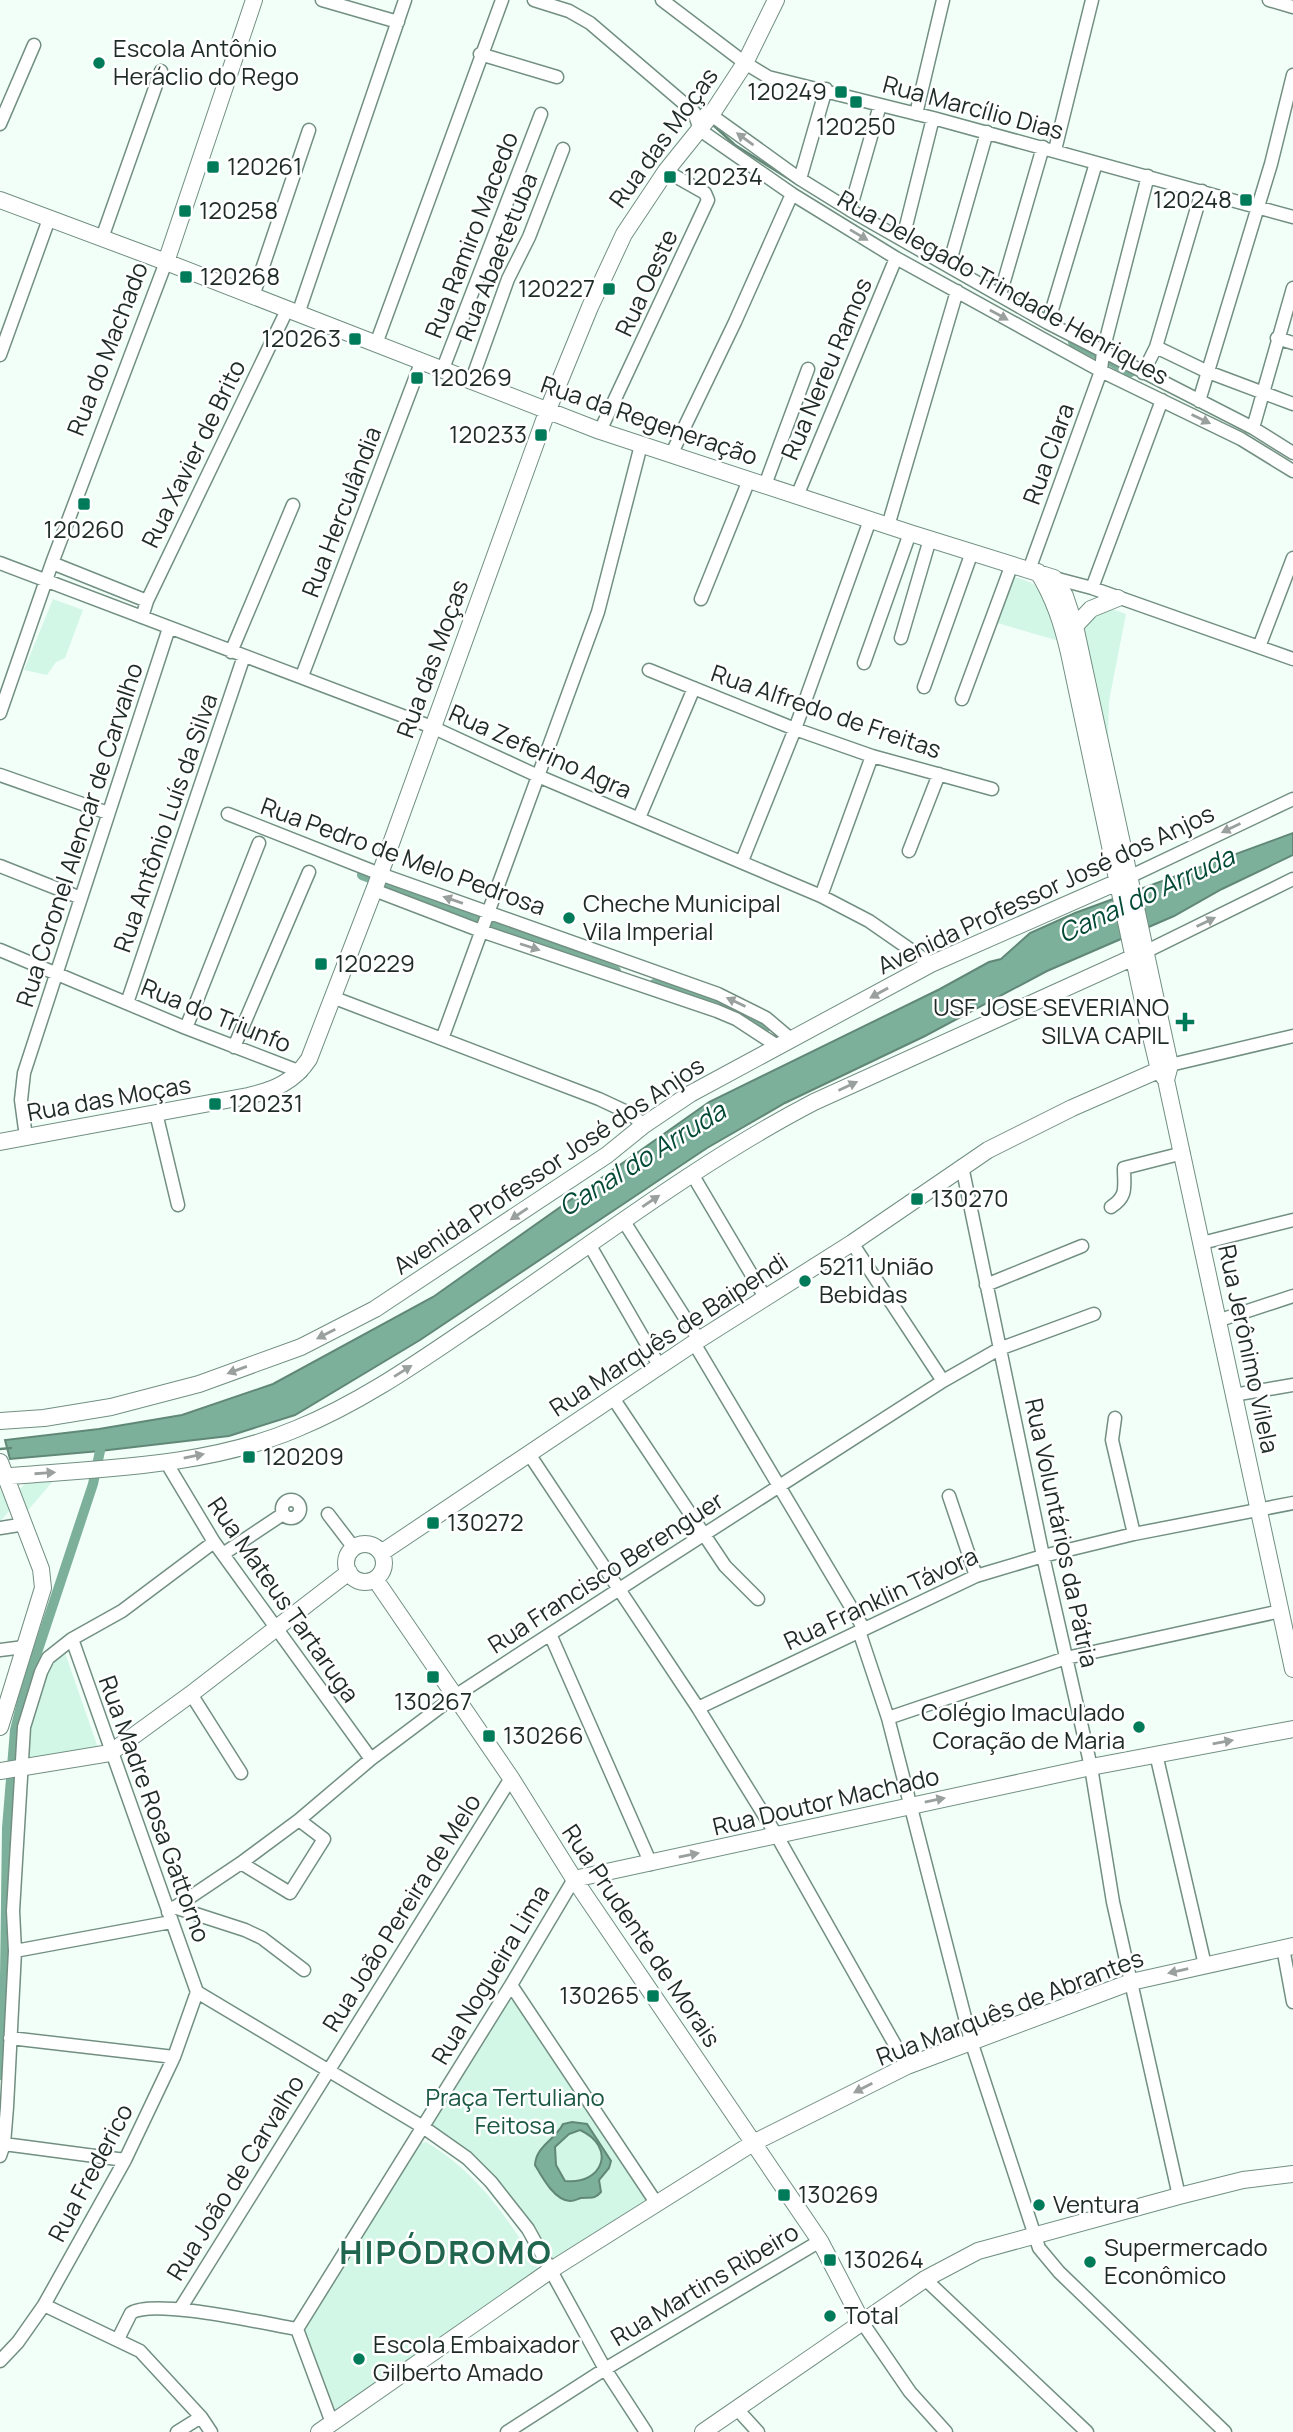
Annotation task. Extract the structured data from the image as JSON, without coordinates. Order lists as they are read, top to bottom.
{
  "streets": {
    "street": [
      "Rua Marcílio Dias",
      "Rua das Moças",
      "Rua Ramiro Macedo",
      "Rua Abaetetuba",
      "Rua Oeste",
      "Rua Delegado Trindade Henriques",
      "Rua do Machado",
      "Rua Nereu Ramos",
      "Rua da Regeneração",
      "Rua Xavier de Brito",
      "Rua Clara",
      "Rua Herculândia",
      "Rua Alfredo de Freitas",
      "Rua Zeferino Agra",
      "Rua Antônio Luís da Silva",
      "Rua Coronel Alencar de Carvalho",
      "Rua Pedro de Melo Pedrosa",
      "Avenida Professor José dos Anjos",
      "Rua do Triunfo",
      "Rua Marquês de Baipendi",
      "Rua Jerônimo Vilela",
      "Rua Voluntários da Pátria",
      "Rua Francisco Berenguer",
      "Rua Franklin Távora",
      "Rua Mateus Tartaruga",
      "Rua Doutor Machado",
      "Rua Madre Rosa Gattorno",
      "Rua João Pereira de Melo",
      "Rua Prudente de Morais",
      "Rua Nogueira Lima",
      "Rua Marquês de Abrantes",
      "Rua Frederico",
      "Rua João de Carvalho",
      "Rua Martins Ribeiro"
    ]
  },
  "crossings": [
    ["Rua Marcílio Dias", "Rua das Moças"],
    ["Rua Marcílio Dias", "Rua Clara"],
    ["Rua das Moças", "Rua Oeste"],
    ["Rua das Moças", "Rua Delegado Trindade Henriques"],
    ["Rua das Moças", "Rua da Regeneração"],
    ["Rua das Moças", "Rua Zeferino Agra"],
    ["Rua das Moças", "Rua Coronel Alencar de Carvalho"],
    ["Rua das Moças", "Rua Pedro de Melo Pedrosa"],
    ["Rua das Moças", "Rua do Triunfo"],
    ["Rua Ramiro Macedo", "Rua da Regeneração"],
    ["Rua Abaetetuba", "Rua da Regeneração"],
    ["Rua Oeste", "Rua da Regeneração"],
    ["Rua Delegado Trindade Henriques", "Rua Nereu Ramos"],
    ["Rua Delegado Trindade Henriques", "Rua Clara"],
    ["Rua do Machado", "Rua da Regeneração"],
    ["Rua do Machado", "Rua Zeferino Agra"],
    ["Rua Nereu Ramos", "Rua da Regeneração"],
    ["Rua da Regeneração", "Rua Xavier de Brito"],
    ["Rua da Regeneração", "Rua Clara"],
    ["Rua da Regeneração", "Rua Herculândia"],
    ["Rua Xavier de Brito", "Rua Zeferino Agra"],
    ["Rua Herculândia", "Rua Zeferino Agra"],
    ["Rua Zeferino Agra", "Rua Antônio Luís da Silva"],
    ["Rua Zeferino Agra", "Rua Coronel Alencar de Carvalho"],
    ["Rua Zeferino Agra", "Avenida Professor José dos Anjos"],
    ["Rua Antônio Luís da Silva", "Rua do Triunfo"],
    ["Rua Coronel Alencar de Carvalho", "Rua do Triunfo"],
    ["Rua Pedro de Melo Pedrosa", "Avenida Professor José dos Anjos"],
    ["Avenida Professor José dos Anjos", "Rua Jerônimo Vilela"],
    ["Rua Marquês de Baipendi", "Rua Jerônimo Vilela"],
    ["Rua Marquês de Baipendi", "Rua Voluntários da Pátria"],
    ["Rua Marquês de Baipendi", "Rua Prudente de Morais"],
    ["Rua Jerônimo Vilela", "Rua Franklin Távora"],
    ["Rua Voluntários da Pátria", "Rua Francisco Berenguer"],
    ["Rua Voluntários da Pátria", "Rua Franklin Távora"],
    ["Rua Voluntários da Pátria", "Rua Doutor Machado"],
    ["Rua Voluntários da Pátria", "Rua Marquês de Abrantes"],
    ["Rua Francisco Berenguer", "Rua Mateus Tartaruga"],
    ["Rua Francisco Berenguer", "Rua Madre Rosa Gattorno"],
    ["Rua Francisco Berenguer", "Rua Prudente de Morais"],
    ["Rua Doutor Machado", "Rua Prudente de Morais"],
    ["Rua Doutor Machado", "Rua Nogueira Lima"],
    ["Rua Madre Rosa Gattorno", "Rua Frederico"],
    ["Rua João Pereira de Melo", "Rua Prudente de Morais"],
    ["Rua João Pereira de Melo", "Rua João de Carvalho"],
    ["Rua Prudente de Morais", "Rua Nogueira Lima"],
    ["Rua Prudente de Morais", "Rua Marquês de Abrantes"],
    ["Rua Prudente de Morais", "Rua Martins Ribeiro"]
  ],
  "districts": ["HIPÓDROMO"],
  "water": ["Canal do Arruda"],
  "parks": ["Praça Tertuliano Feitosa"],
  "places": {
    "other": [
      "Escola Antônio Heráclio do Rego",
      "Cheche Municipal Vila Imperial",
      "5211 União Bebidas",
      "Colégio Imaculado Coração de Maria",
      "Ventura",
      "Supermercado Econômico",
      "Total",
      "Escola Embaixador Gilberto Amado"
    ],
    "transit": [
      "120249",
      "120250",
      "120261",
      "120234",
      "120248",
      "120258",
      "120268",
      "120227",
      "120263",
      "120269",
      "120233",
      "120260",
      "120229",
      "120231",
      "130270",
      "120209",
      "130272",
      "130267",
      "130266",
      "130265",
      "130269",
      "130264"
    ],
    "health": ["USF JOSE SEVERIANO SILVA CAPIL"]
  }
}
